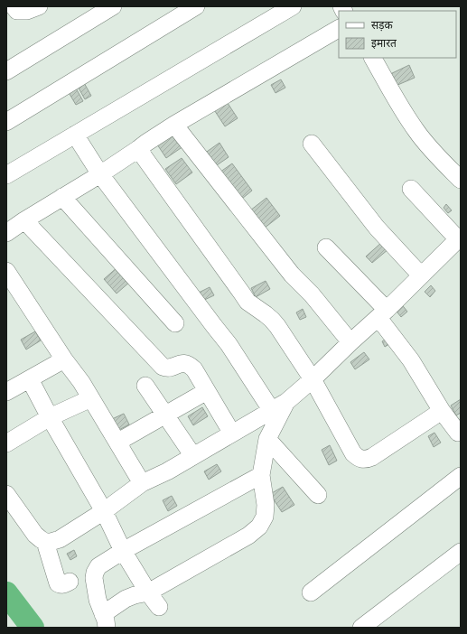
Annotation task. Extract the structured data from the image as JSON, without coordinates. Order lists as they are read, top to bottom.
{
  "legend": ["सड़क", "इमारत"]
}
